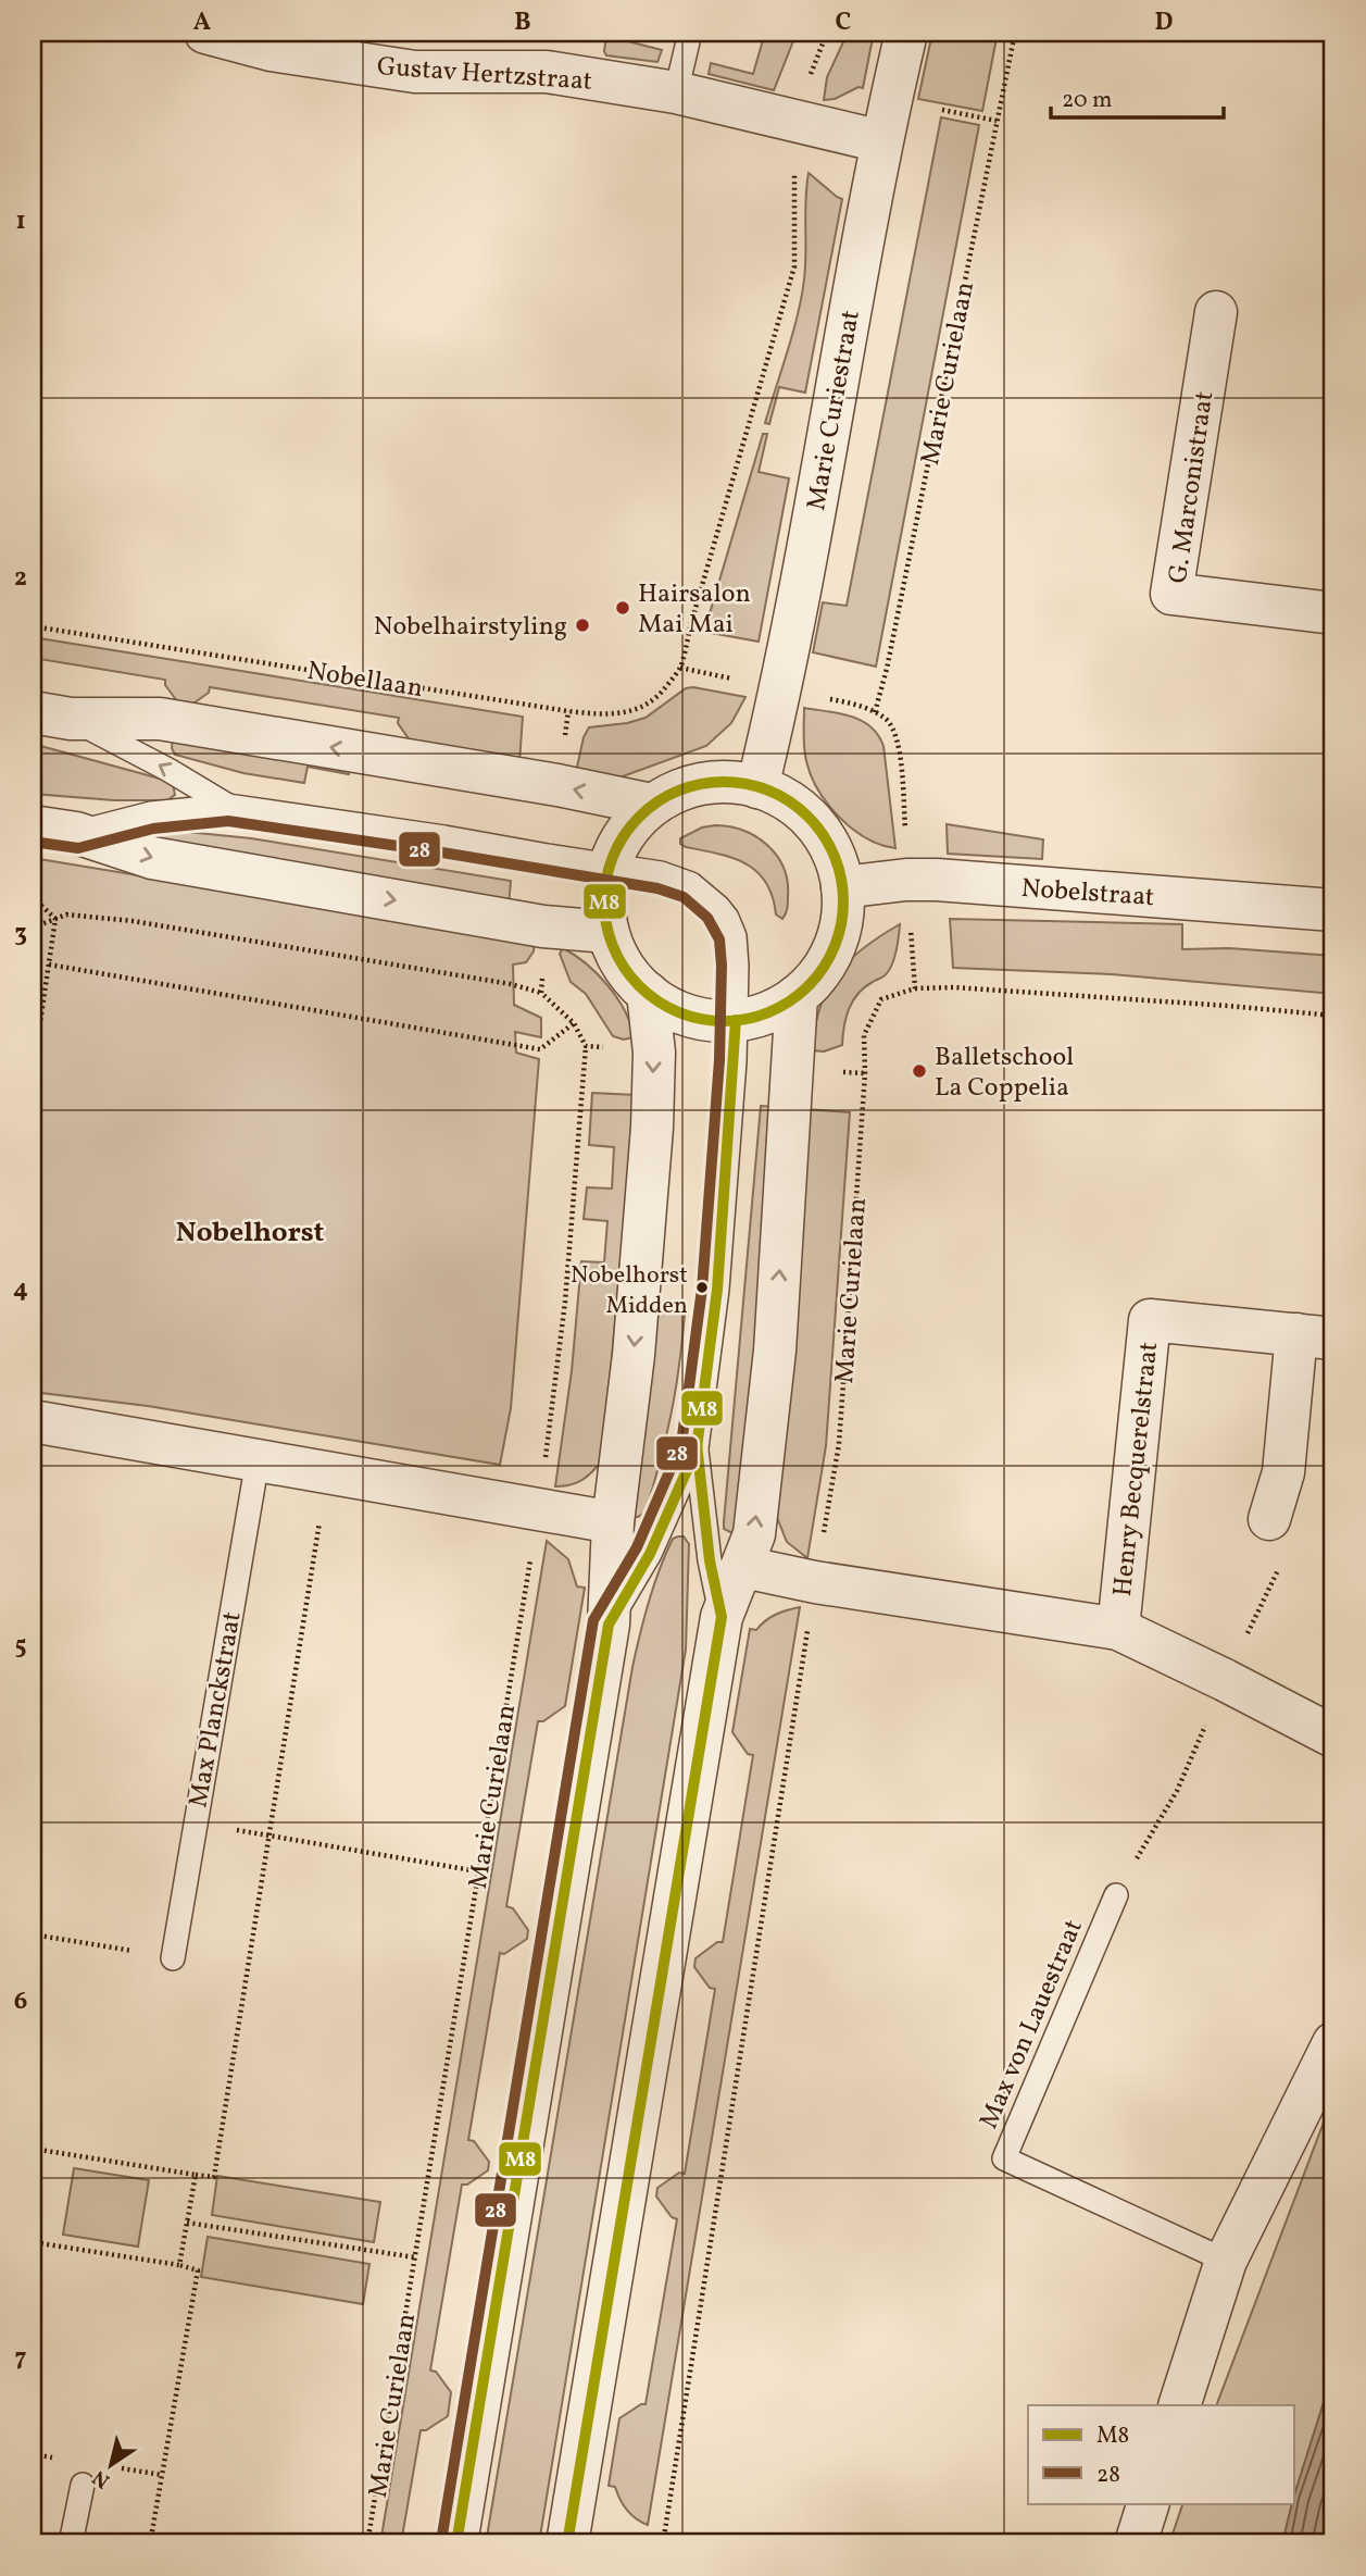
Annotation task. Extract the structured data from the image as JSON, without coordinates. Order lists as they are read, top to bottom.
{
  "streets": {
    "street": [
      "Gustav Hertzstraat",
      "Marie Curiestraat",
      "G. Marconistraat",
      "Nobelstraat",
      "Henry Becquerelstraat"
    ],
    "lane": ["Max Planckstraat", "Max von Lauestraat"],
    "path": ["Marie Curielaan", "Nobellaan"]
  },
  "crossings": [
    ["Gustav Hertzstraat", "Marie Curiestraat"],
    ["Marie Curielaan", "Henry Becquerelstraat"]
  ],
  "districts": ["Nobelhorst"],
  "places": [
    "Hairsalon Mai Mai",
    "Nobelhairstyling",
    "Balletschool La Coppelia",
    "Nobelhorst Midden"
  ],
  "lines": ["transit line M8", "transit line 28"],
  "legend": ["M8", "28"],
  "scale_bar": "20 m",
  "north": "bottom left",
  "grid": {
    "columns": [
      "A",
      "B",
      "C",
      "D"
    ],
    "rows": [
      "1",
      "2",
      "3",
      "4",
      "5",
      "6",
      "7"
    ]
  }
}
